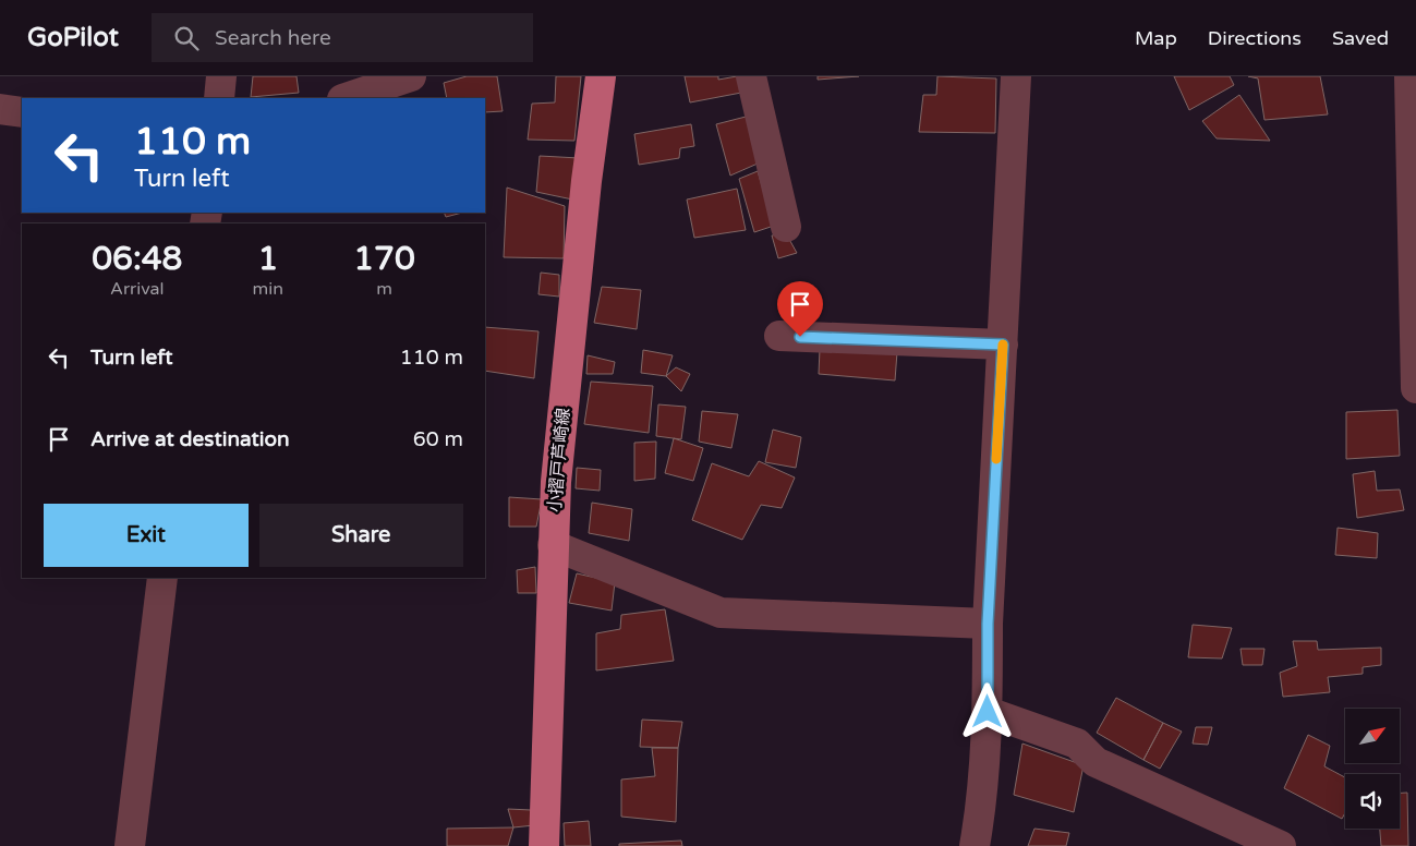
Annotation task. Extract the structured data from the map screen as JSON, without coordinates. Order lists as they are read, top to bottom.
{
  "streets": {
    "main road": ["小摺戸芦崎線"]
  },
  "north": "top right",
  "page": {
    "header": "GoPilot",
    "search": "Search here",
    "nav": ["Map", "Directions", "Saved"],
    "turn": ["110 m", "Turn left"],
    "eta": [
      "06:48",
      "Arrival",
      "1",
      "min",
      "170",
      "m"
    ],
    "list": [
      {
        "name": "Turn left",
        "value": "110 m"
      },
      {
        "name": "Arrive at destination",
        "value": "60 m"
      }
    ],
    "buttons": ["Exit", "Share"]
  }
}
